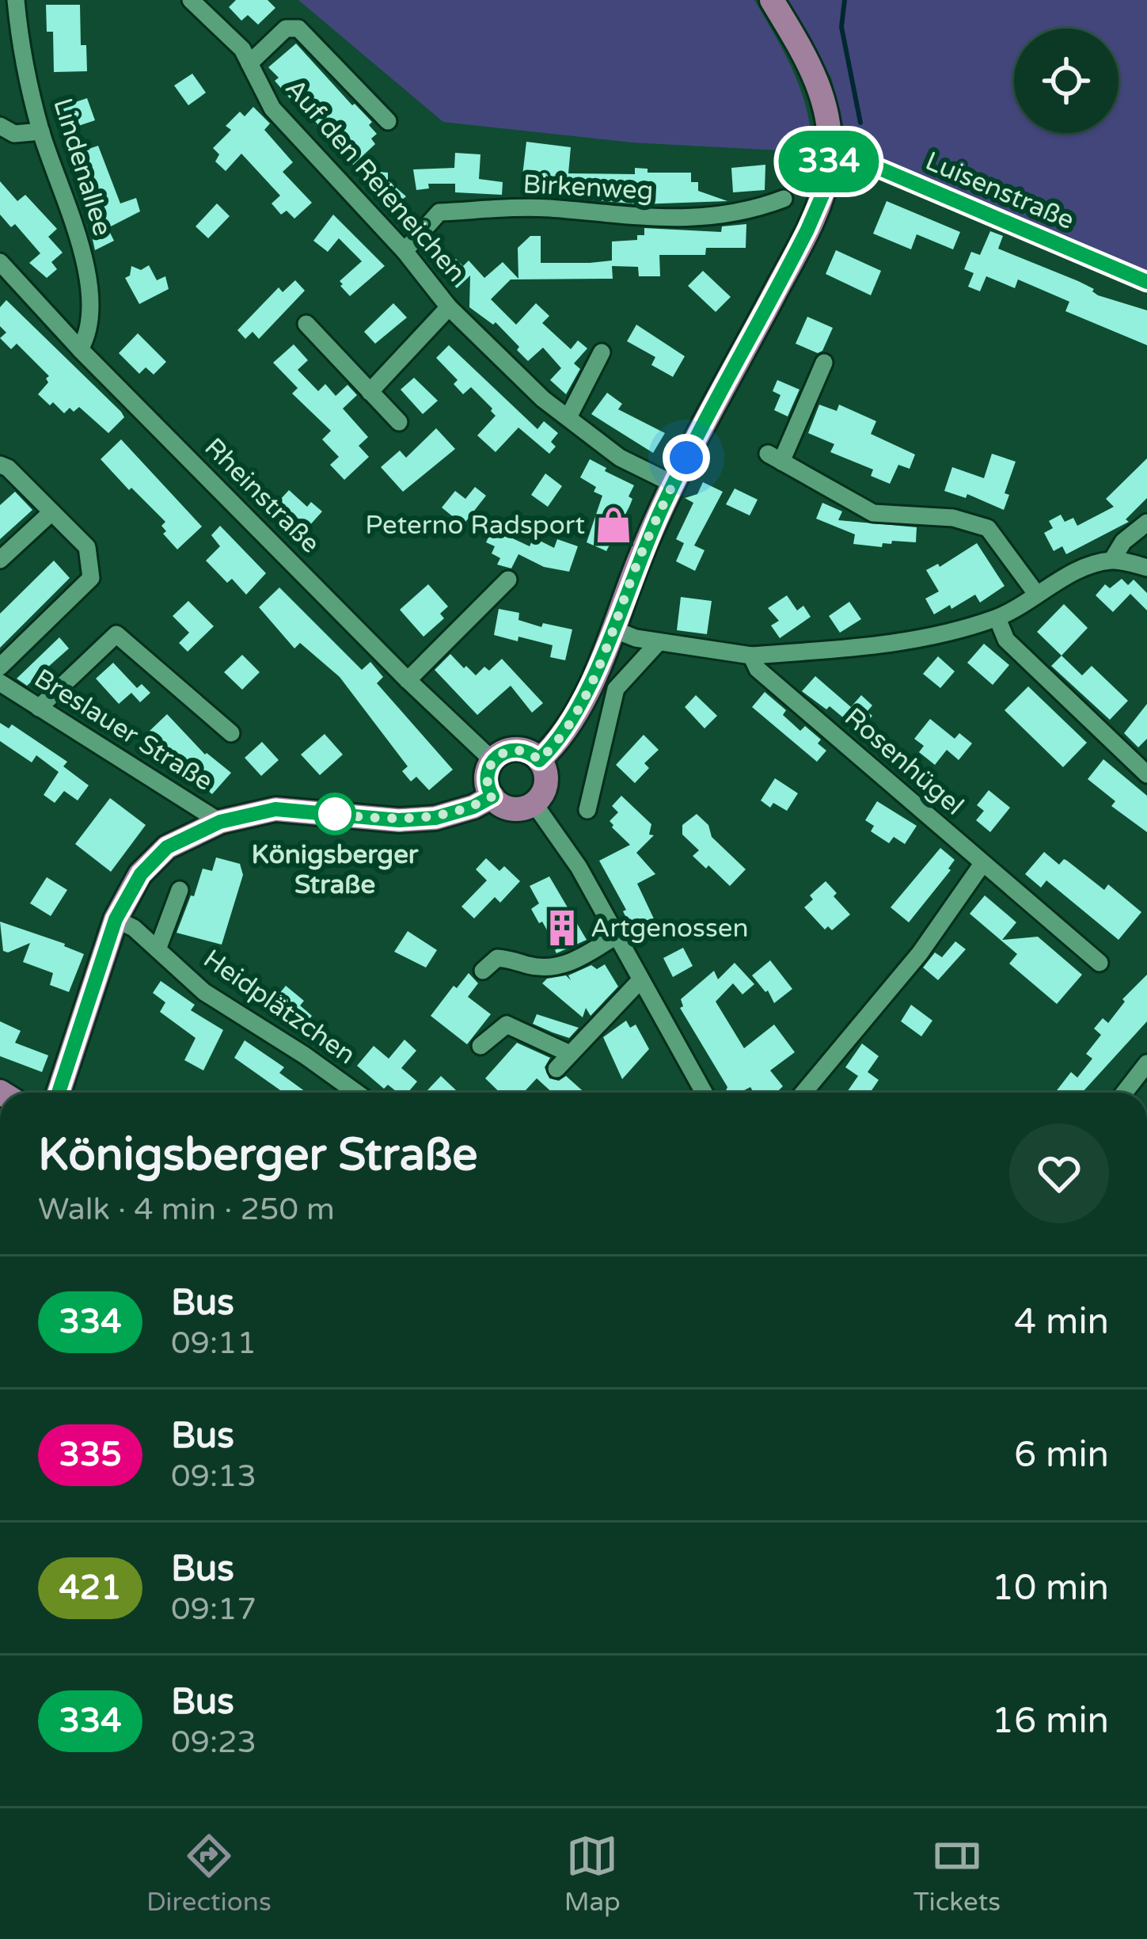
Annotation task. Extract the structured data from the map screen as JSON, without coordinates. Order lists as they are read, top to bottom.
{
  "streets": {
    "street": [
      "Lindenallee",
      "Auf den Reieneichen",
      "Birkenweg",
      "Luisenstraße",
      "Rheinstraße",
      "Breslauer Straße",
      "Rosenhügel",
      "Heidplätzchen"
    ]
  },
  "crossings": [
    ["Lindenallee", "Rheinstraße"],
    ["Auf den Reieneichen", "Birkenweg"]
  ],
  "places": {
    "shop": ["Peterno Radsport"],
    "other": ["Königsberger Straße"],
    "building": ["Artgenossen"]
  },
  "lines": ["bus line 334"],
  "page": {
    "on_map": "334",
    "heading": ["Königsberger Straße", "Walk · 4 min · 250 m"],
    "list": [
      {
        "mark": "334",
        "name": "Bus",
        "note": "09:11",
        "value": "4 min"
      },
      {
        "mark": "335",
        "name": "Bus",
        "note": "09:13",
        "value": "6 min"
      },
      {
        "mark": "421",
        "name": "Bus",
        "note": "09:17",
        "value": "10 min"
      },
      {
        "mark": "334",
        "name": "Bus",
        "note": "09:23",
        "value": "16 min"
      }
    ],
    "tabs": ["Directions", "Map", "Tickets"]
  }
}
